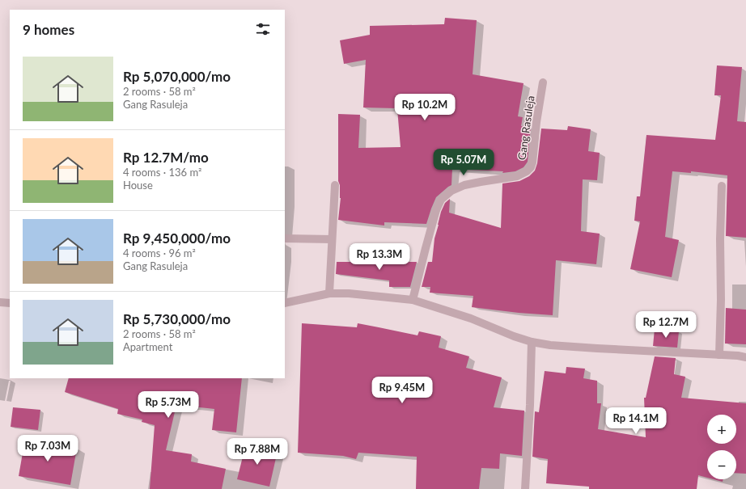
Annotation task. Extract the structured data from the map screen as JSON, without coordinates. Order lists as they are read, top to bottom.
{
  "streets": {
    "street": ["Gang Rasuleja"]
  },
  "page": {
    "heading": "9 homes",
    "list": [
      {
        "name": "Rp 5,070,000/mo",
        "note": "2 rooms · 58 m² · Gang Rasuleja"
      },
      {
        "name": "Rp 12.7M/mo",
        "note": "4 rooms · 136 m² · House"
      },
      {
        "name": "Rp 9,450,000/mo",
        "note": "4 rooms · 96 m² · Gang Rasuleja"
      },
      {
        "name": "Rp 5,730,000/mo",
        "note": "2 rooms · 58 m² · Apartment"
      }
    ],
    "price": [
      "Rp 10.2M",
      "Rp 5.07M",
      "Rp 13.3M",
      "Rp 12.7M",
      "Rp 9.45M",
      "Rp 5.73M",
      "Rp 14.1M",
      "Rp 7.03M",
      "Rp 7.88M"
    ],
    "map_buttons": ["+", "−"]
  }
}
